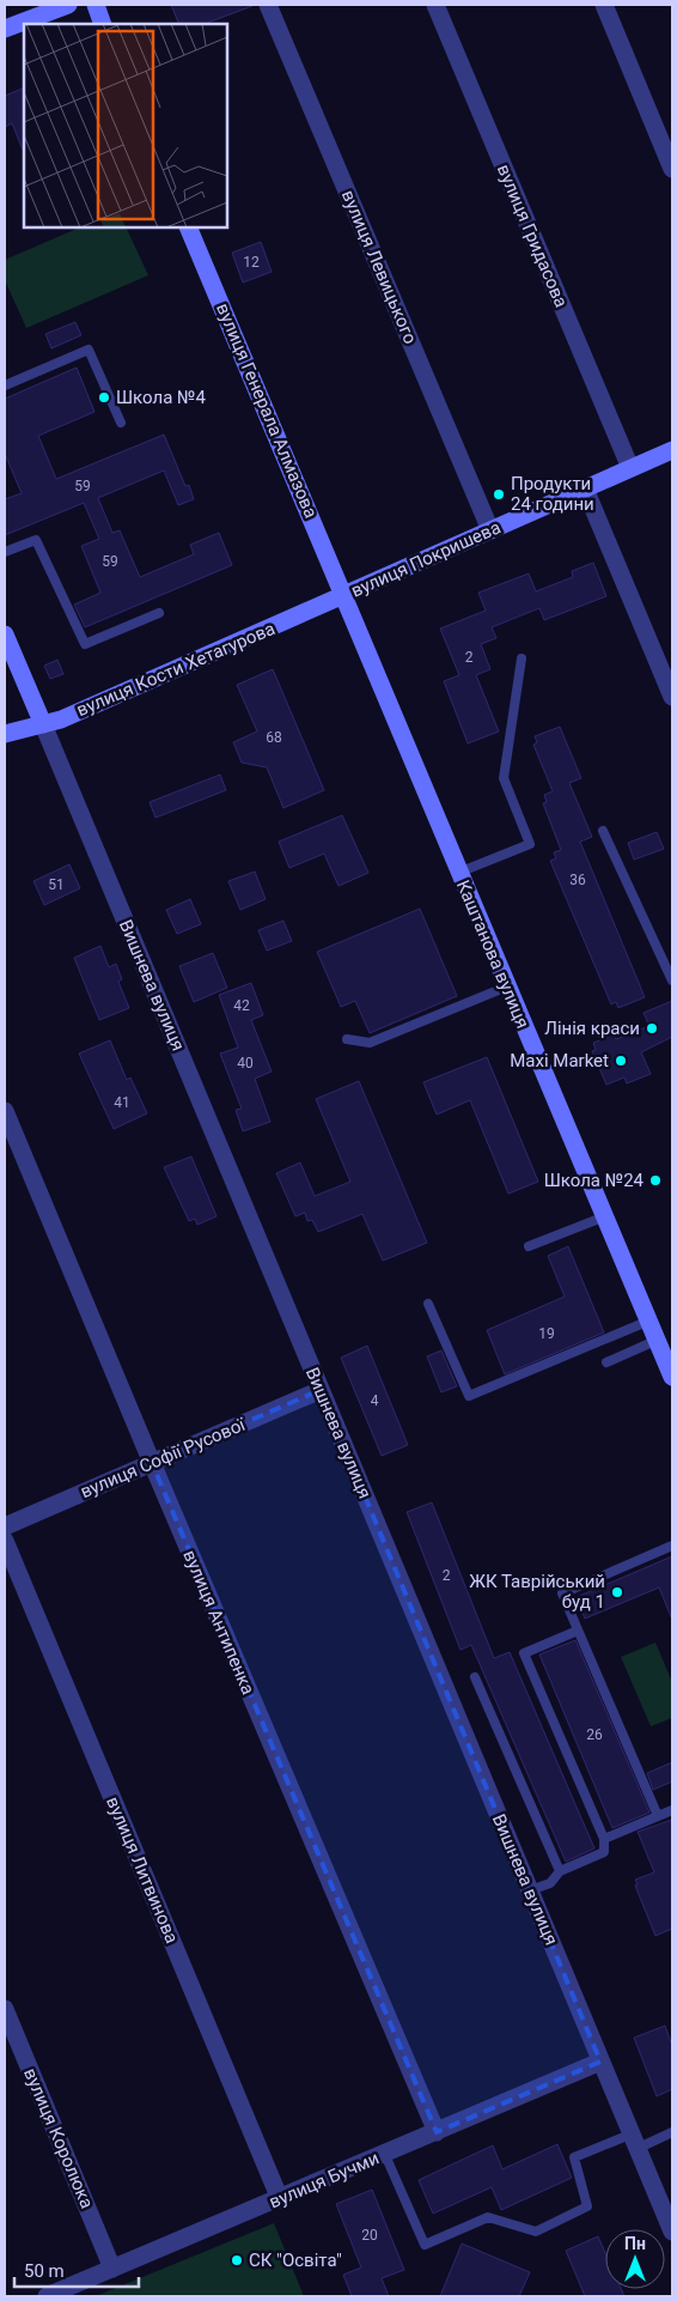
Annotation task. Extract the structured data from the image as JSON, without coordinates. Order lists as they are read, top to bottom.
{
  "streets": {
    "street": [
      "вулиця Гридасова",
      "вулиця Левицького",
      "вулиця Генерала Алмазова",
      "вулиця Покришева",
      "вулиця Кости Хетагурова",
      "Каштанова вулиця",
      "Вишнева вулиця",
      "вулиця Софії Русової",
      "вулиця Антипенка",
      "вулиця Литвинова",
      "вулиця Королюка",
      "вулиця Бучми"
    ]
  },
  "crossings": [
    ["вулиця Гридасова", "вулиця Покришева"],
    ["вулиця Левицького", "вулиця Покришева"],
    ["вулиця Генерала Алмазова", "вулиця Покришева"],
    ["вулиця Генерала Алмазова", "вулиця Кости Хетагурова"],
    ["вулиця Генерала Алмазова", "Каштанова вулиця"],
    ["вулиця Покришева", "вулиця Кости Хетагурова"],
    ["вулиця Покришева", "Каштанова вулиця"],
    ["вулиця Кости Хетагурова", "Каштанова вулиця"],
    ["вулиця Кости Хетагурова", "Вишнева вулиця"],
    ["Вишнева вулиця", "вулиця Софії Русової"],
    ["Вишнева вулиця", "вулиця Бучми"],
    ["вулиця Софії Русової", "вулиця Антипенка"],
    ["вулиця Антипенка", "вулиця Бучми"],
    ["вулиця Литвинова", "вулиця Бучми"],
    ["вулиця Королюка", "вулиця Бучми"]
  ],
  "places": [
    "Школа №4",
    "Продукти 24 години",
    "Лінія краси",
    "Maxi Market",
    "Школа №24",
    "ЖК Таврійський буд 1",
    "СК \"Освіта\""
  ],
  "house_numbers": [
    "12",
    "59",
    "59",
    "2",
    "68",
    "36",
    "51",
    "42",
    "40",
    "41",
    "19",
    "4",
    "2",
    "26",
    "20"
  ],
  "scale_bar": "50 m",
  "north": "top"
}
